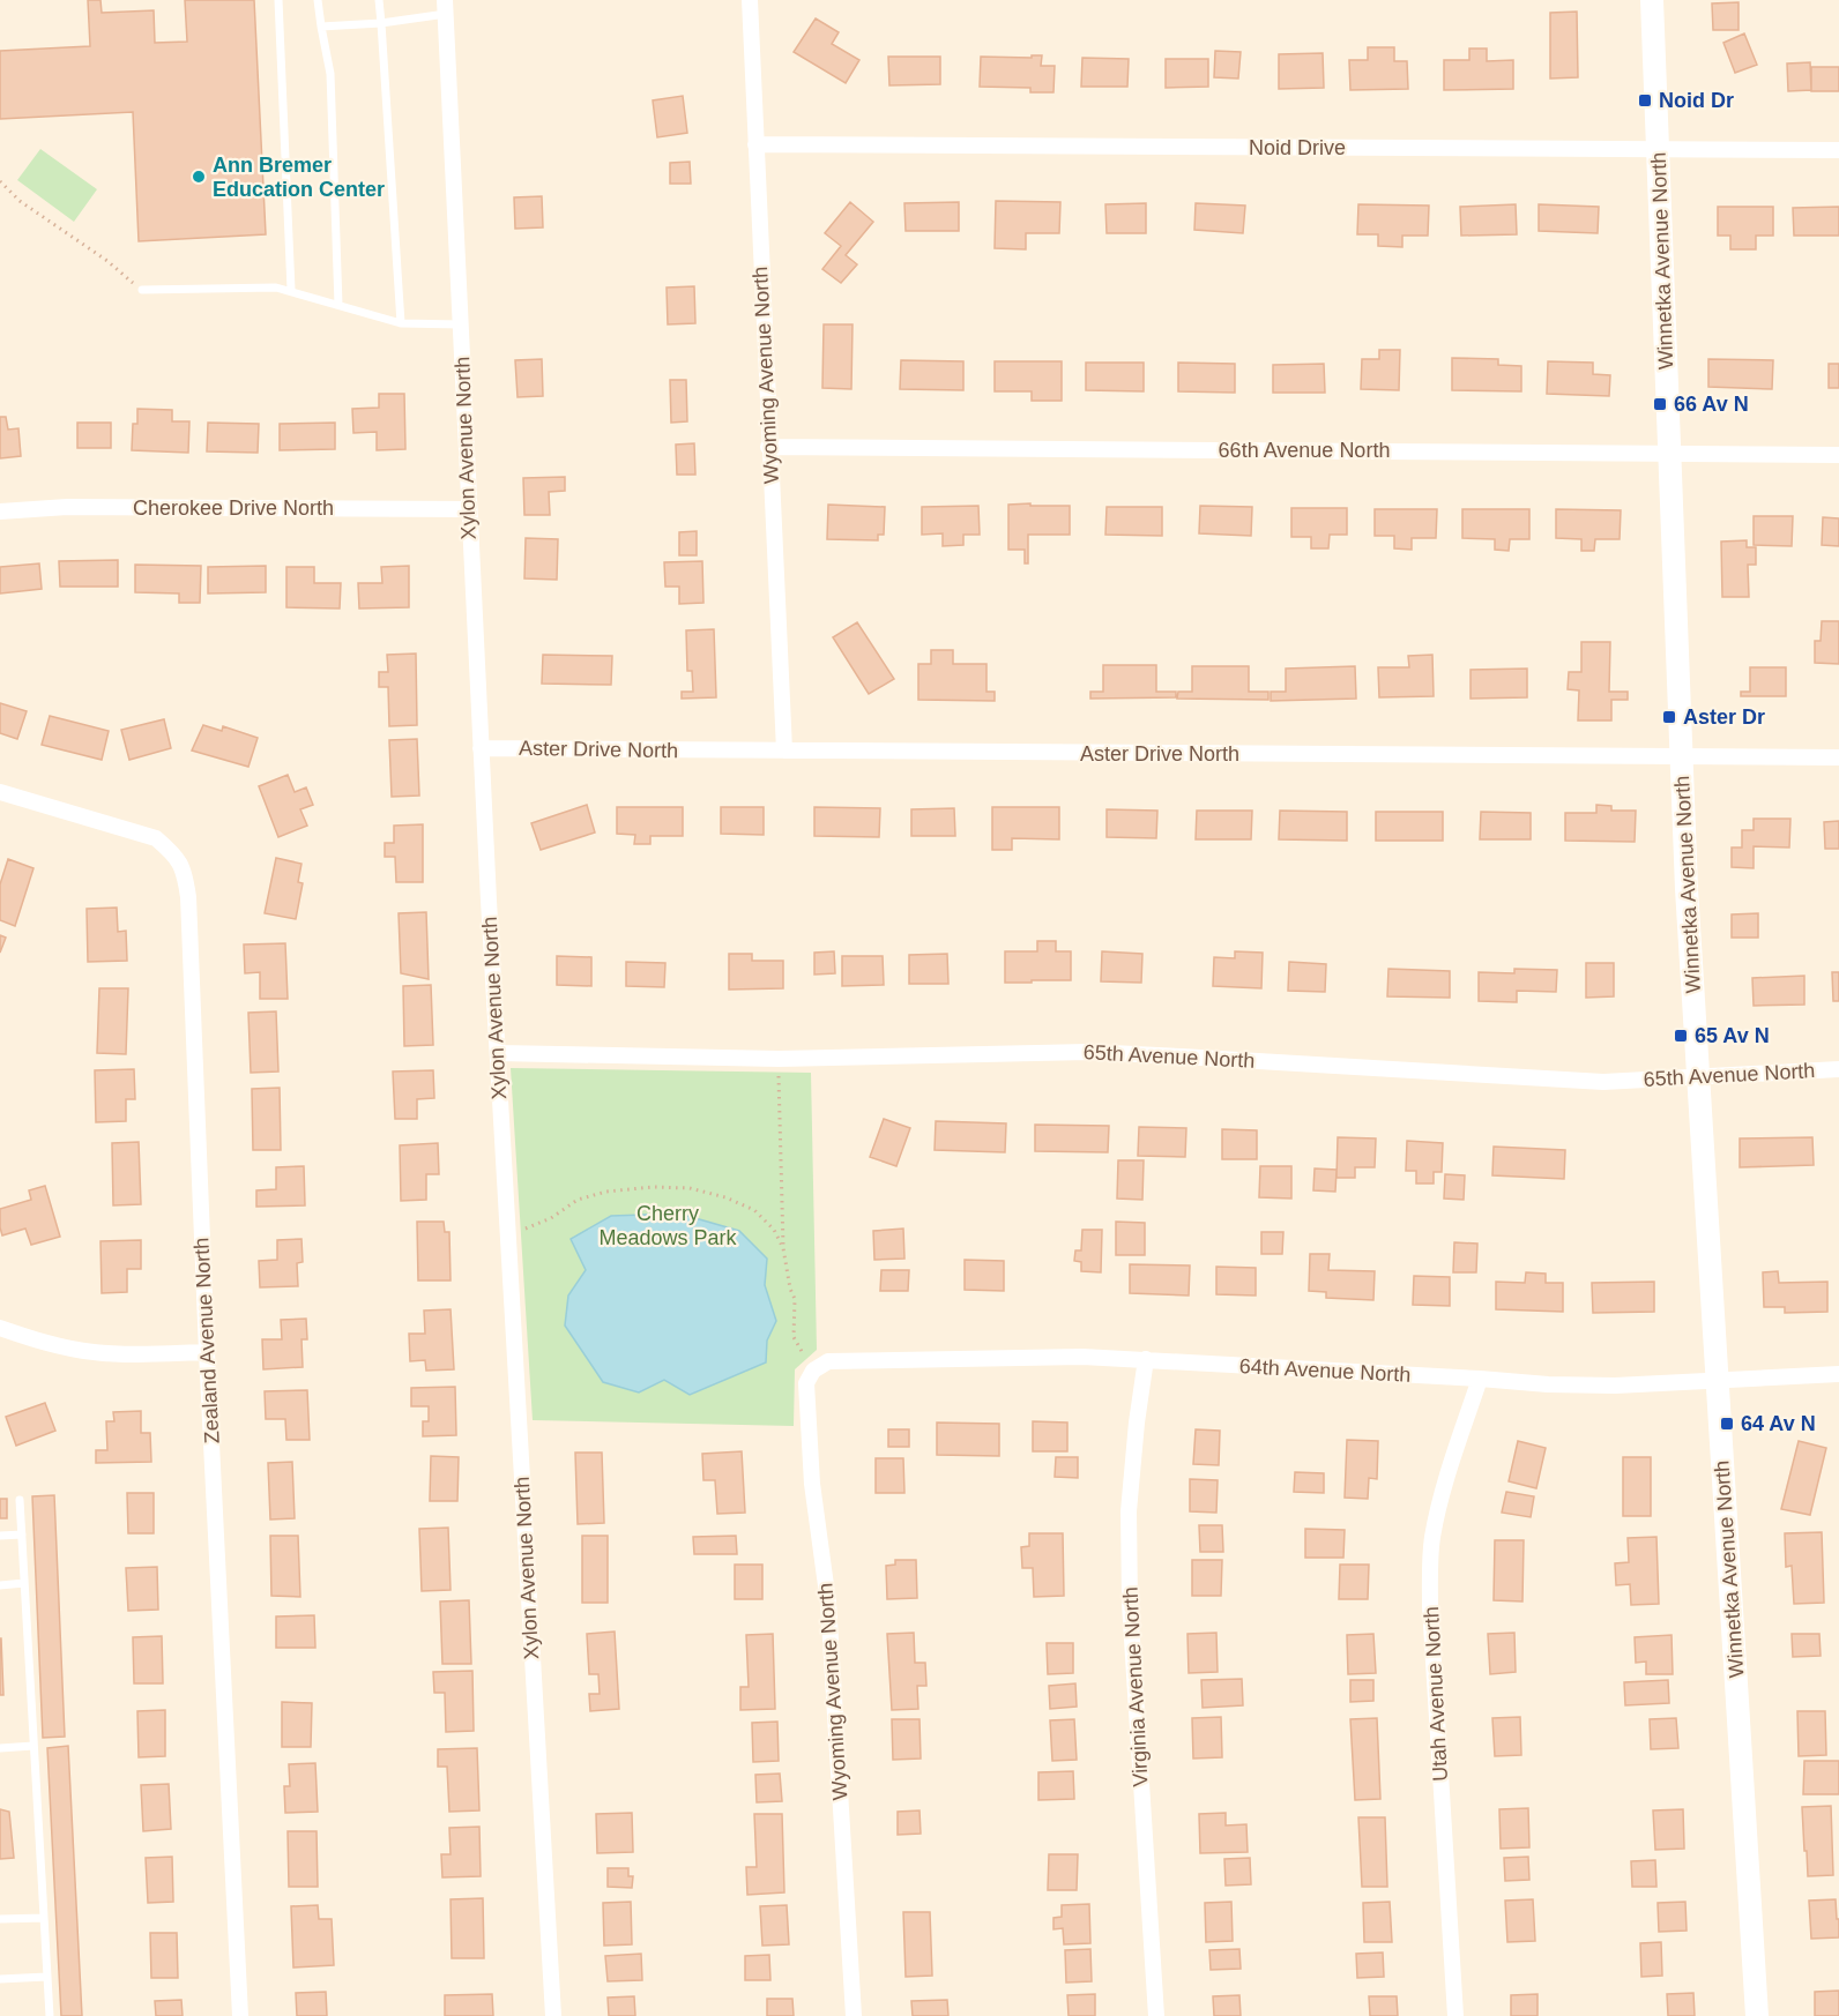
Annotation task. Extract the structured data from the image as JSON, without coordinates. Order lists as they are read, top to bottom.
{
  "streets": {
    "street": [
      "Noid Drive",
      "Winnetka Avenue North",
      "Wyoming Avenue North",
      "Xylon Avenue North",
      "66th Avenue North",
      "Cherokee Drive North",
      "Aster Drive North",
      "65th Avenue North",
      "Zealand Avenue North",
      "64th Avenue North",
      "Virginia Avenue North",
      "Utah Avenue North"
    ]
  },
  "crossings": [
    ["Noid Drive", "Winnetka Avenue North"],
    ["Noid Drive", "Wyoming Avenue North"],
    ["Winnetka Avenue North", "66th Avenue North"],
    ["Winnetka Avenue North", "Aster Drive North"],
    ["Winnetka Avenue North", "65th Avenue North"],
    ["Winnetka Avenue North", "64th Avenue North"],
    ["Wyoming Avenue North", "66th Avenue North"],
    ["Wyoming Avenue North", "Aster Drive North"],
    ["Wyoming Avenue North", "64th Avenue North"],
    ["Xylon Avenue North", "Cherokee Drive North"],
    ["Xylon Avenue North", "Aster Drive North"],
    ["Xylon Avenue North", "65th Avenue North"],
    ["64th Avenue North", "Virginia Avenue North"],
    ["64th Avenue North", "Utah Avenue North"]
  ],
  "parks": ["Cherry Meadows Park"],
  "places": {
    "transit": [
      "Noid Dr",
      "66 Av N",
      "Aster Dr",
      "65 Av N",
      "64 Av N"
    ],
    "other": ["Ann Bremer Education Center"]
  }
}
